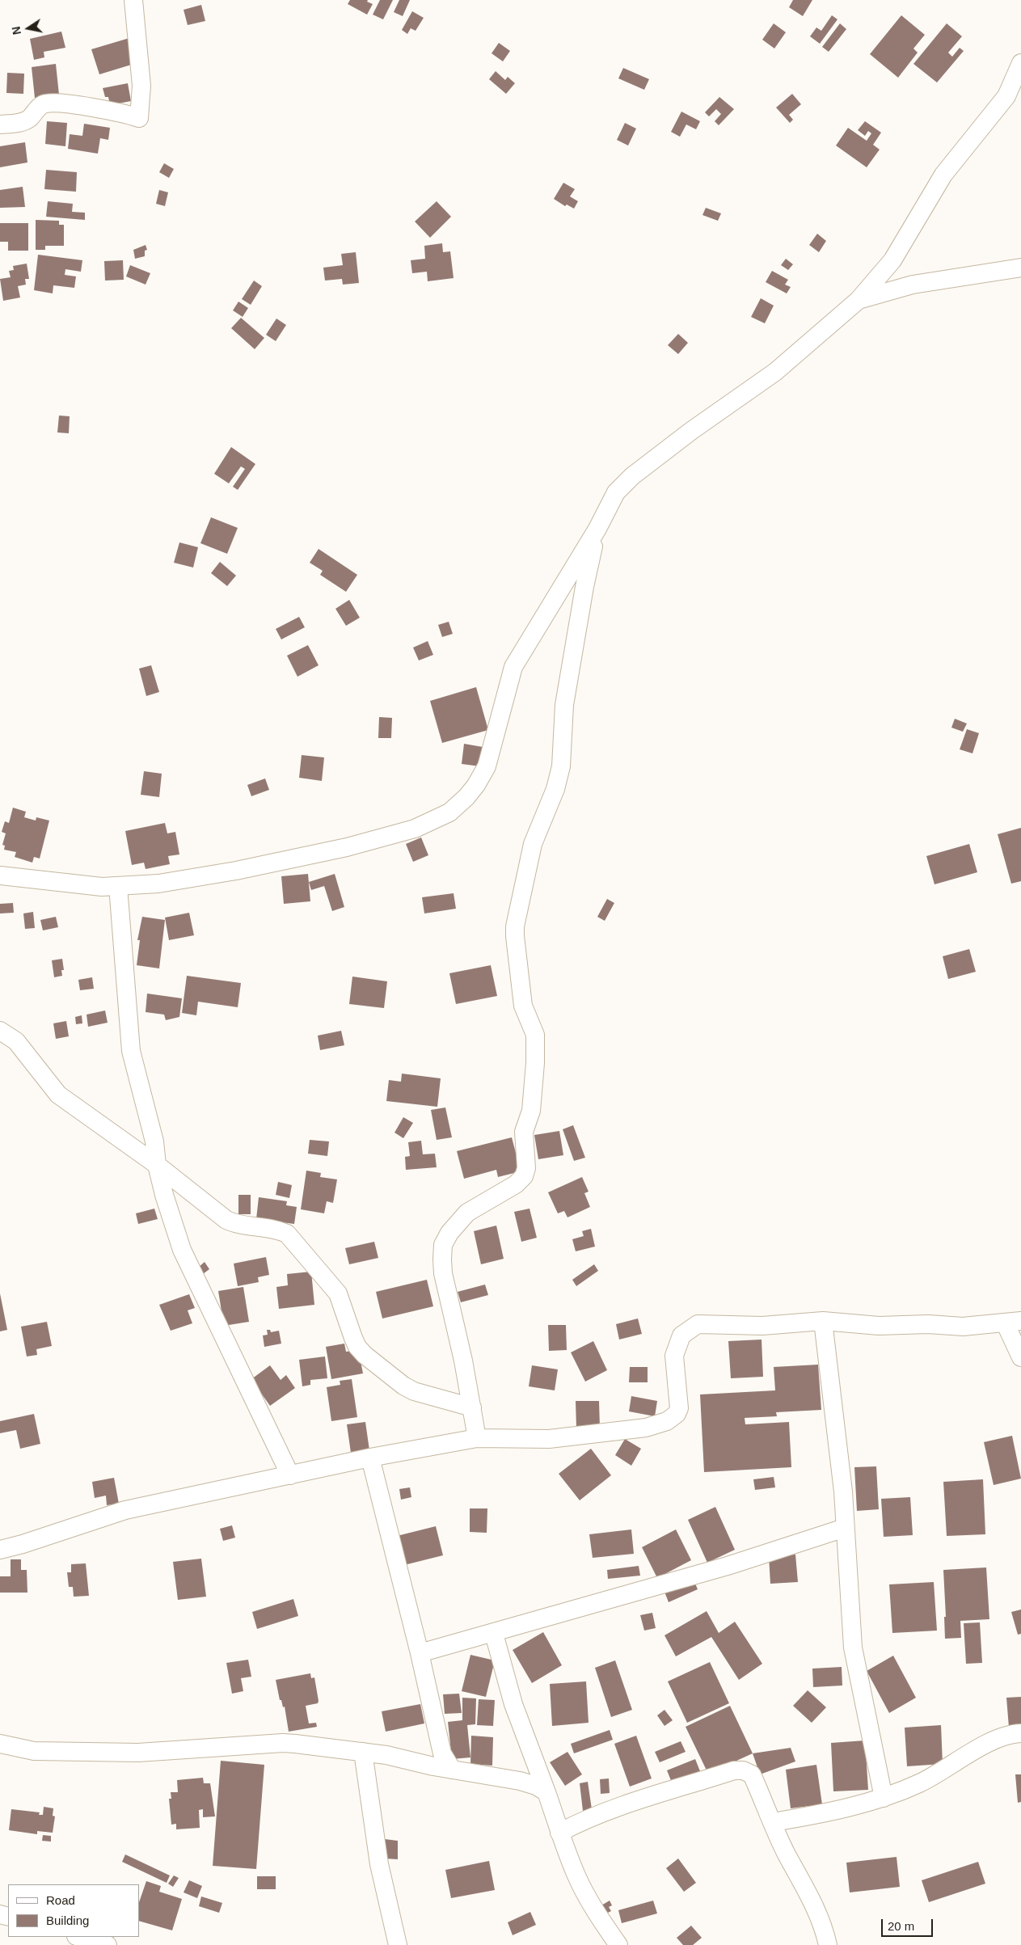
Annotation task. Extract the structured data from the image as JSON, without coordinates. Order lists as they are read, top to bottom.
{
  "legend": ["Road", "Building"],
  "scale_bar": "20 m",
  "north": "left"
}
